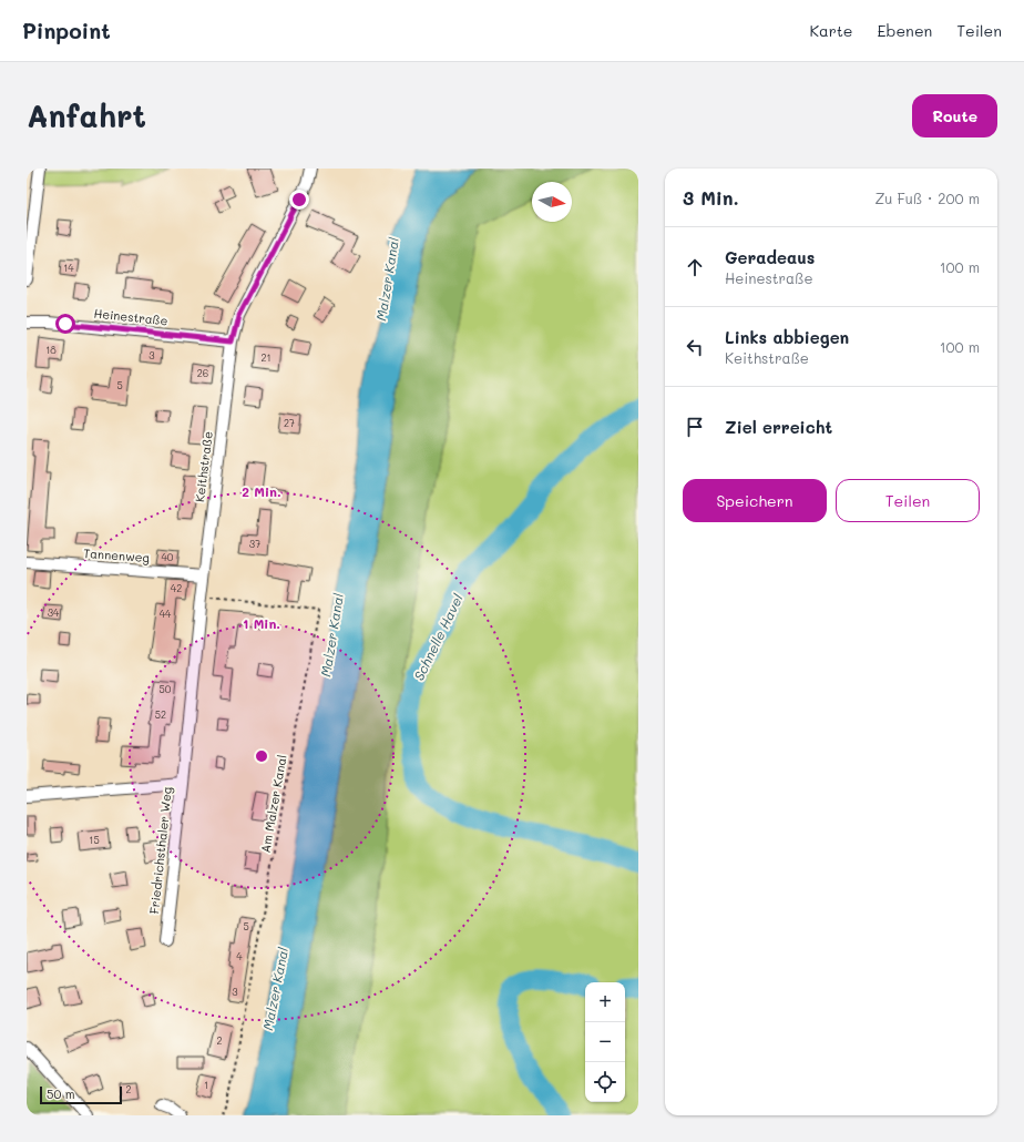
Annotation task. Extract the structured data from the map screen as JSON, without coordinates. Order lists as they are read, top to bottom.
{
  "streets": {
    "street": [
      "Heinestraße",
      "Keithstraße",
      "Tannenweg",
      "Friedrichsthaler Weg"
    ],
    "path": ["Am Malzer Kanal"]
  },
  "crossings": [
    ["Heinestraße", "Keithstraße"],
    ["Keithstraße", "Tannenweg"],
    ["Keithstraße", "Am Malzer Kanal"],
    ["Keithstraße", "Friedrichsthaler Weg"]
  ],
  "water": ["Malzer Kanal", "Schnelle Havel"],
  "house_numbers": [
    "14",
    "18",
    "3",
    "21",
    "26",
    "5",
    "27",
    "37",
    "40",
    "42",
    "34",
    "44",
    "50",
    "52",
    "15",
    "5",
    "4",
    "3",
    "2",
    "1",
    "2"
  ],
  "scale_bar": "50 m",
  "north": "right",
  "page": {
    "header": "Pinpoint",
    "nav": ["Karte", "Ebenen", "Teilen"],
    "buttons": [
      "Route",
      ["Speichern", "Teilen"]
    ],
    "title": "Anfahrt",
    "heading": ["3 Min.", "Zu Fuß · 200 m"],
    "list": [
      ["Geradeaus", "Heinestraße", "100 m"],
      ["Links abbiegen", "Keithstraße", "100 m"],
      "Ziel erreicht"
    ],
    "map_buttons": ["+", "−"],
    "scale": "50 m"
  },
  "rings": ["2 Min.", "1 Min."]
}
